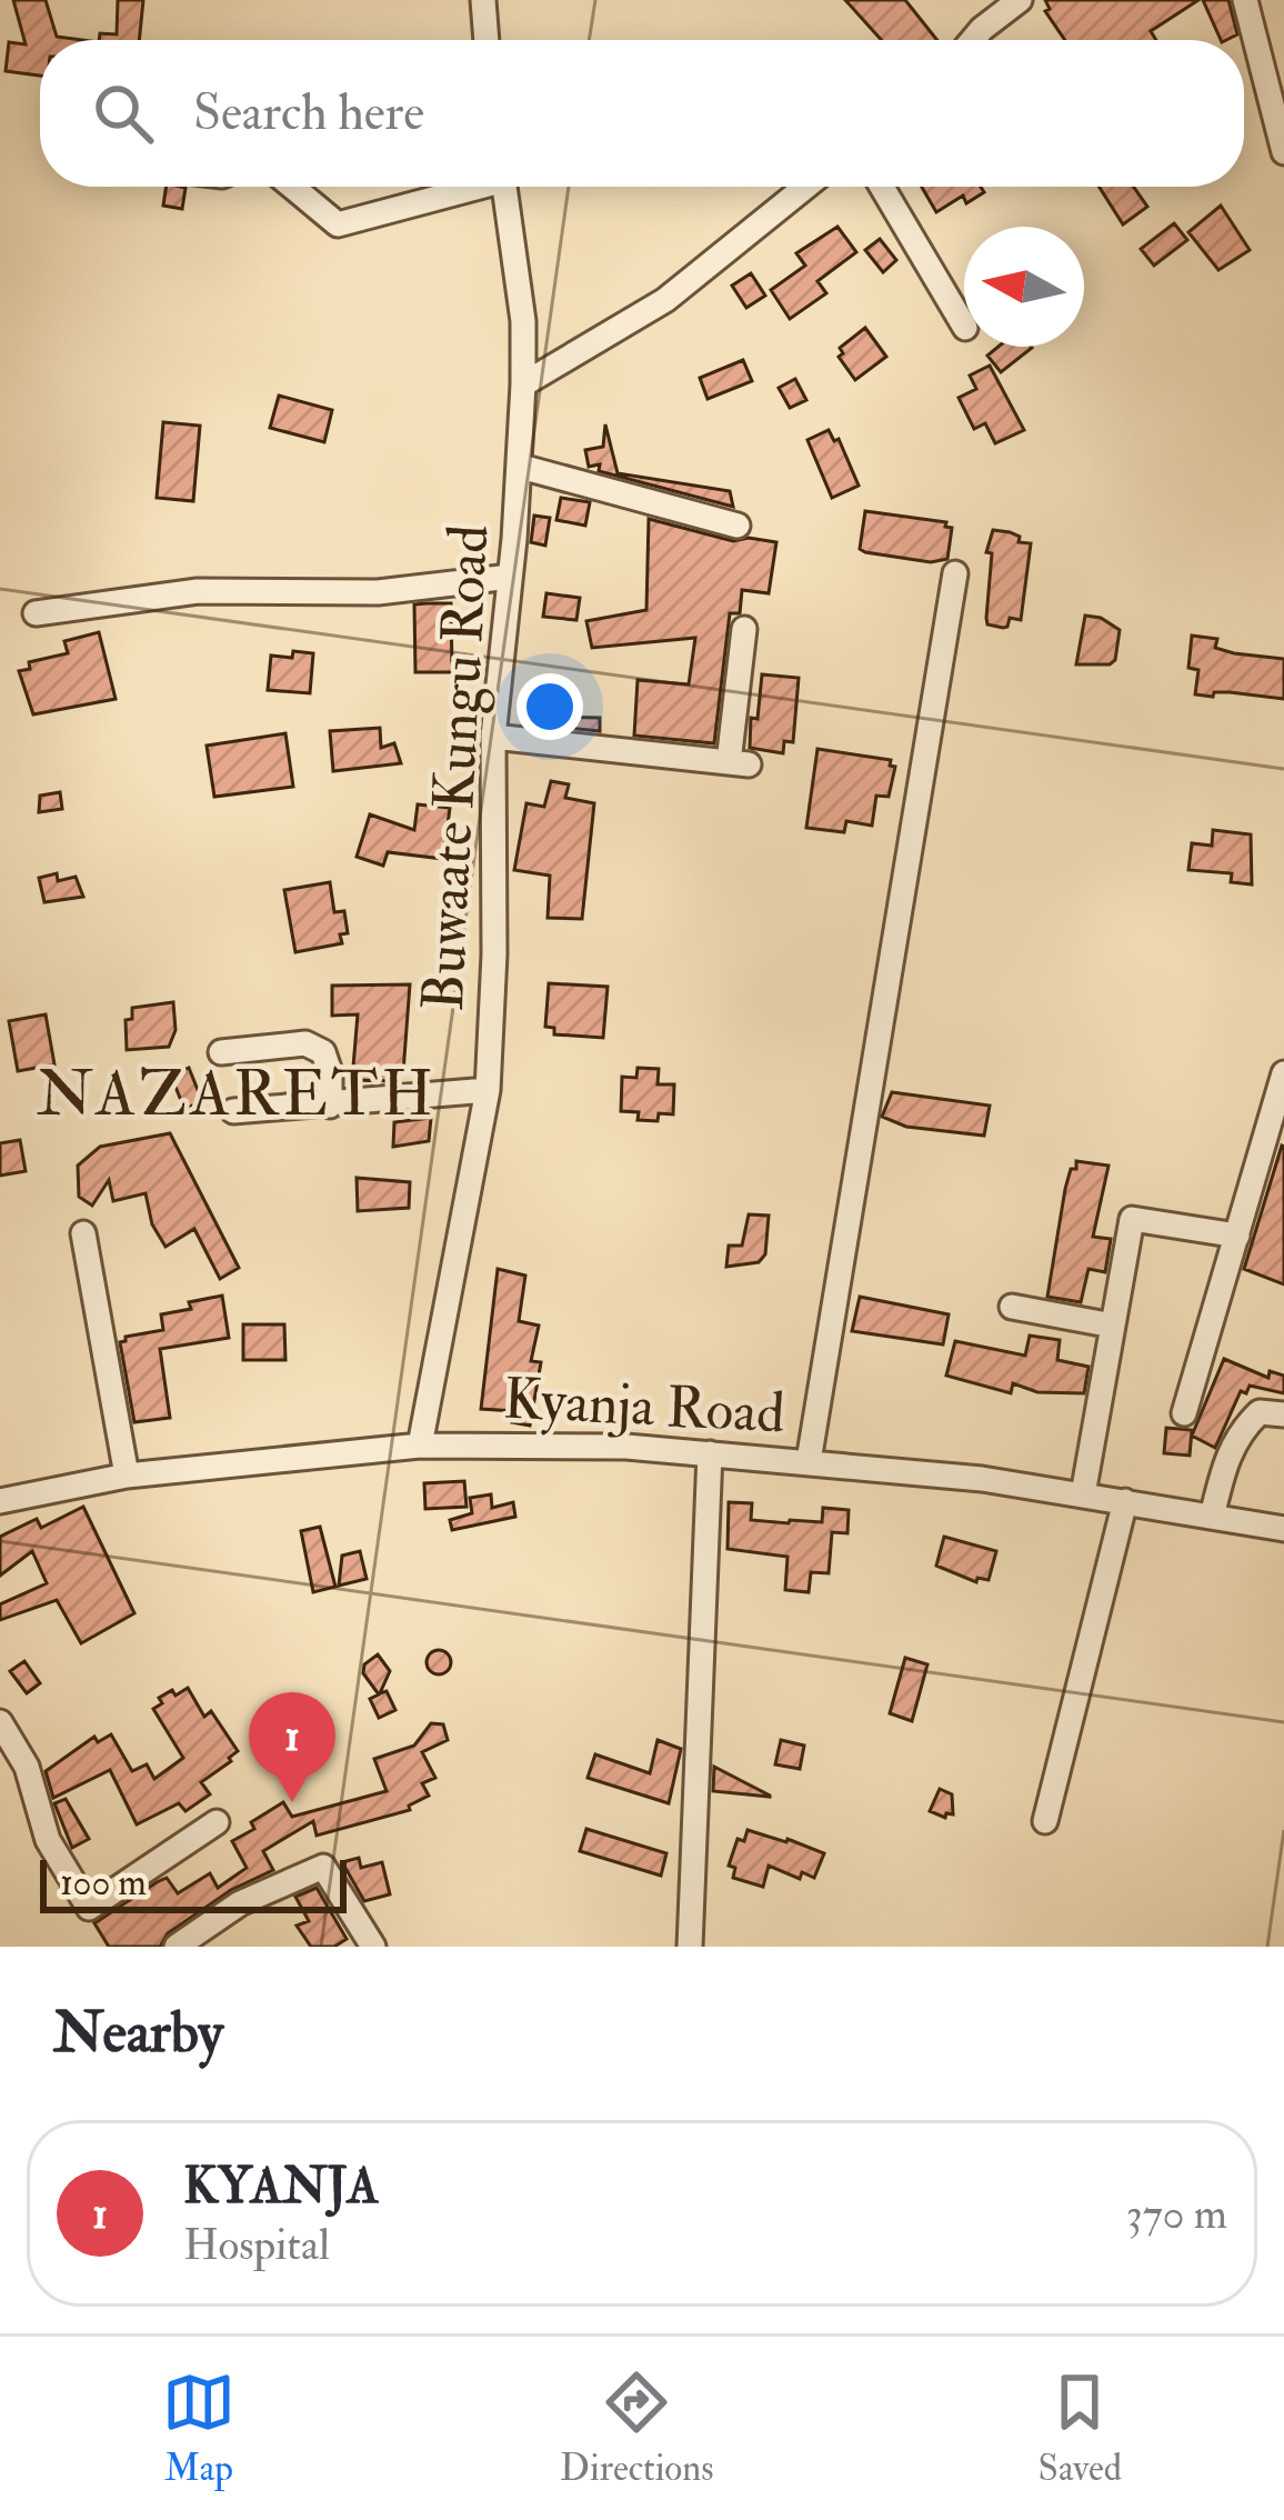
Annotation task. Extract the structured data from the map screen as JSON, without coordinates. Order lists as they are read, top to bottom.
{
  "streets": {
    "street": ["Buwaate Kungu Road", "Kyanja Road"]
  },
  "crossings": [
    ["Buwaate Kungu Road", "Kyanja Road"]
  ],
  "districts": ["NAZARETH"],
  "scale_bar": "100 m",
  "north": "left",
  "page": {
    "search": "Search here",
    "pins": "1",
    "scale": "100 m",
    "heading": "Nearby",
    "list": [
      {
        "mark": "1",
        "name": "KYANJA",
        "note": "Hospital",
        "value": "370 m"
      }
    ],
    "nav": ["Map", "Directions", "Saved"]
  }
}
